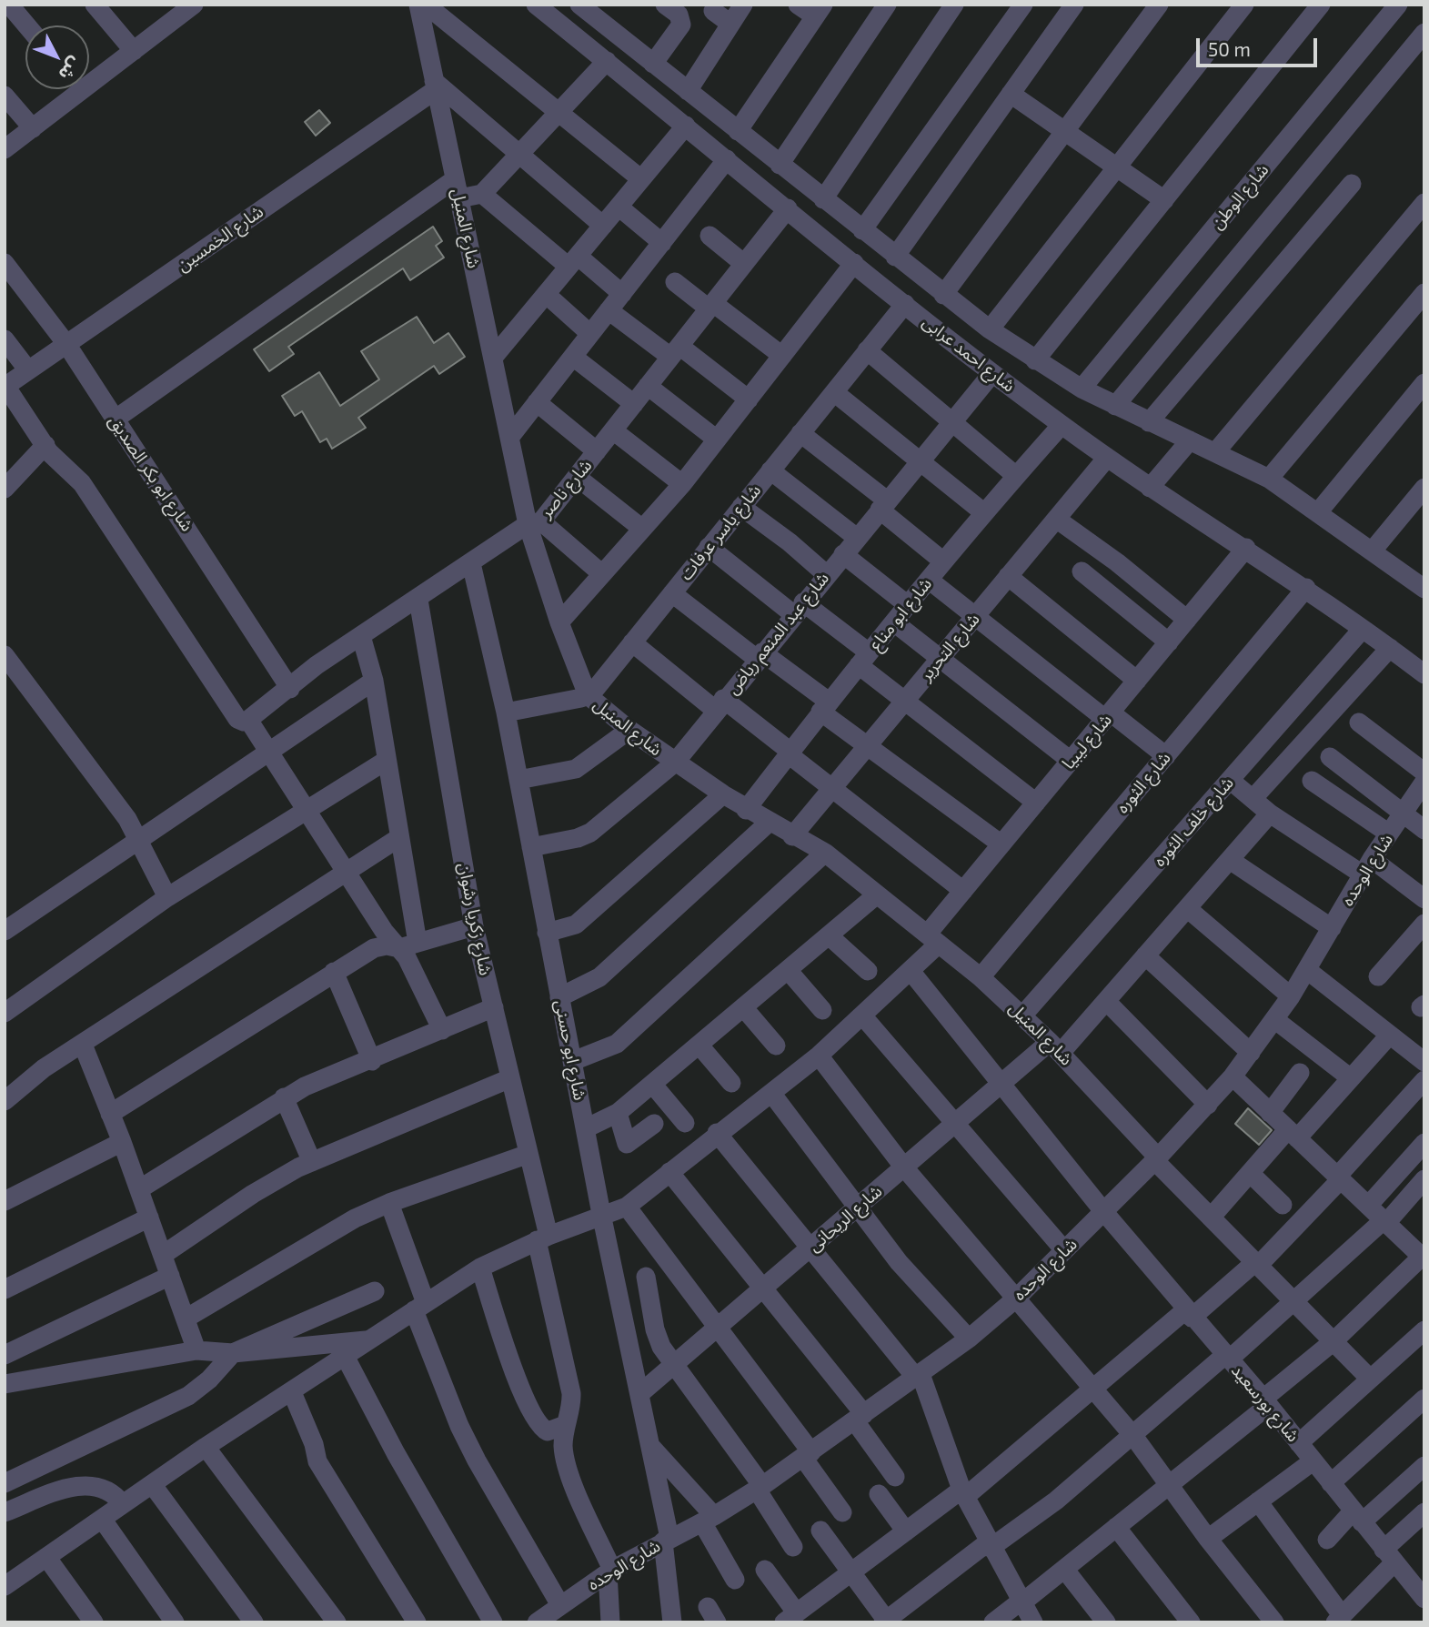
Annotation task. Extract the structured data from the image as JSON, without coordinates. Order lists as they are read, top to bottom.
{
  "streets": {
    "street": [
      "شارع الوطن",
      "شارع المنيل",
      "شارع الخمسين",
      "شارع احمد عرابى",
      "شارع ابو بكر الصديق",
      "شارع ناصر",
      "شارع ياسر عرفات",
      "شارع ابو مناع",
      "شارع عبد المنعم رياض",
      "شارع التحرير",
      "شارع ليبيا",
      "شارع الثوره",
      "شارع خلف الثوره",
      "شارع الوحده",
      "شارع زكريا رشوان",
      "شارع ابو حسنى",
      "شارع الريحانى",
      "شارع بورسعيد"
    ]
  },
  "crossings": [
    ["شارع الوطن", "شارع احمد عرابى"],
    ["شارع المنيل", "شارع الخمسين"],
    ["شارع المنيل", "شارع ناصر"],
    ["شارع المنيل", "شارع ياسر عرفات"],
    ["شارع المنيل", "شارع ابو مناع"],
    ["شارع المنيل", "شارع عبد المنعم رياض"],
    ["شارع المنيل", "شارع التحرير"],
    ["شارع المنيل", "شارع ليبيا"],
    ["شارع المنيل", "شارع الثوره"],
    ["شارع المنيل", "شارع خلف الثوره"],
    ["شارع المنيل", "شارع الوحده"],
    ["شارع المنيل", "شارع الريحانى"],
    ["شارع الخمسين", "شارع ابو بكر الصديق"],
    ["شارع احمد عرابى", "شارع ناصر"],
    ["شارع احمد عرابى", "شارع ياسر عرفات"],
    ["شارع احمد عرابى", "شارع ابو مناع"],
    ["شارع احمد عرابى", "شارع عبد المنعم رياض"],
    ["شارع احمد عرابى", "شارع التحرير"],
    ["شارع احمد عرابى", "شارع ليبيا"],
    ["شارع احمد عرابى", "شارع الثوره"],
    ["شارع احمد عرابى", "شارع خلف الثوره"],
    ["شارع ابو بكر الصديق", "شارع ناصر"],
    ["شارع ناصر", "شارع زكريا رشوان"],
    ["شارع ناصر", "شارع ابو حسنى"],
    ["شارع عبد المنعم رياض", "شارع ابو حسنى"],
    ["شارع ليبيا", "شارع بورسعيد"],
    ["شارع الوحده", "شارع زكريا رشوان"],
    ["شارع الوحده", "شارع ابو حسنى"],
    ["شارع الوحده", "شارع بورسعيد"],
    ["شارع ابو حسنى", "شارع الريحانى"],
    ["شارع الريحانى", "شارع بورسعيد"]
  ],
  "scale_bar": "50 m",
  "north": "bottom right"
}
